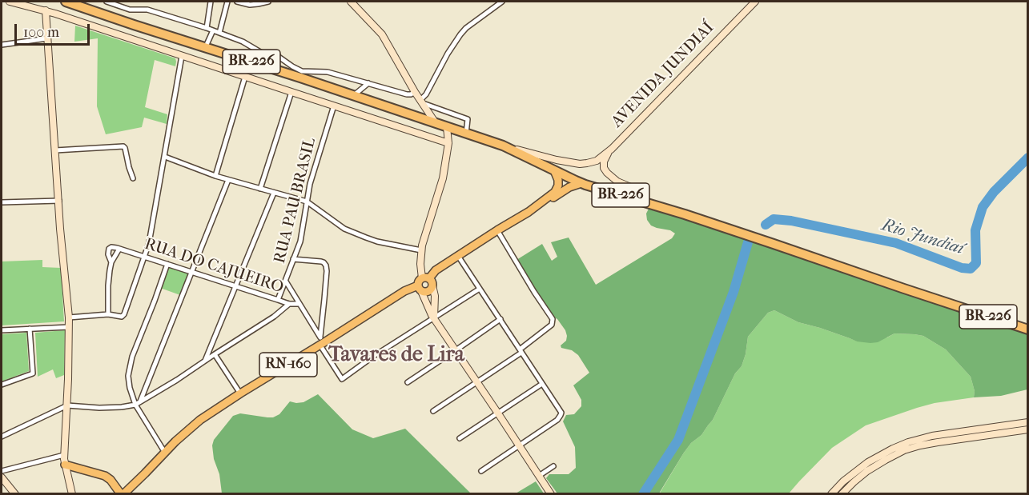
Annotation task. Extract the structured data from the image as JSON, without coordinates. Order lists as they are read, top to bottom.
{
  "streets": {
    "highway": ["BR-226"],
    "main road": ["RN-160"],
    "street": ["AVENIDA JUNDIAÍ", "RUA PAU BRASIL", "RUA DO CAJUEIRO"]
  },
  "crossings": [
    ["BR-226", "AVENIDA JUNDIAÍ"],
    ["BR-226", "RN-160"],
    ["RUA PAU BRASIL", "RUA DO CAJUEIRO"]
  ],
  "districts": ["Tavares de Lira"],
  "water": ["Rio Jundiaí"],
  "scale_bar": "100 m"
}
